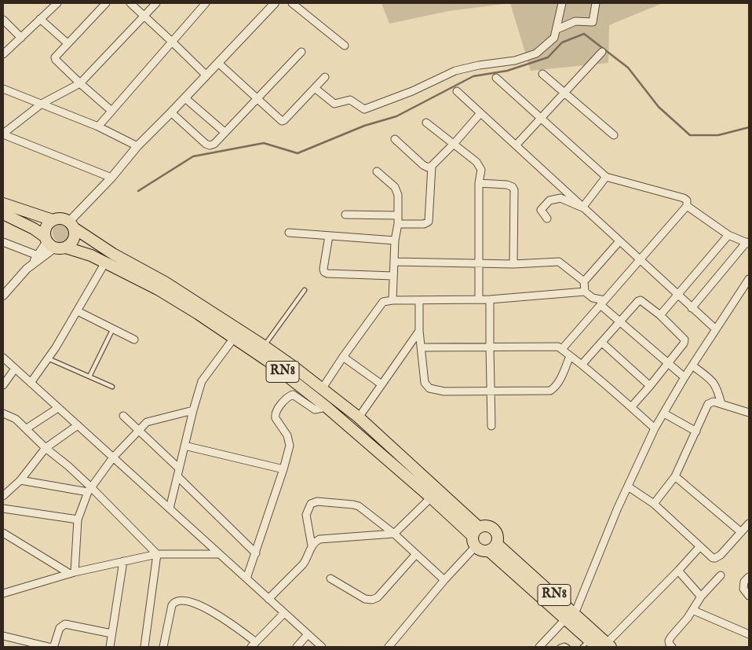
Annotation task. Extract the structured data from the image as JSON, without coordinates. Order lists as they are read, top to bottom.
{
  "streets": {
    "main road": ["RN8"]
  }
}
